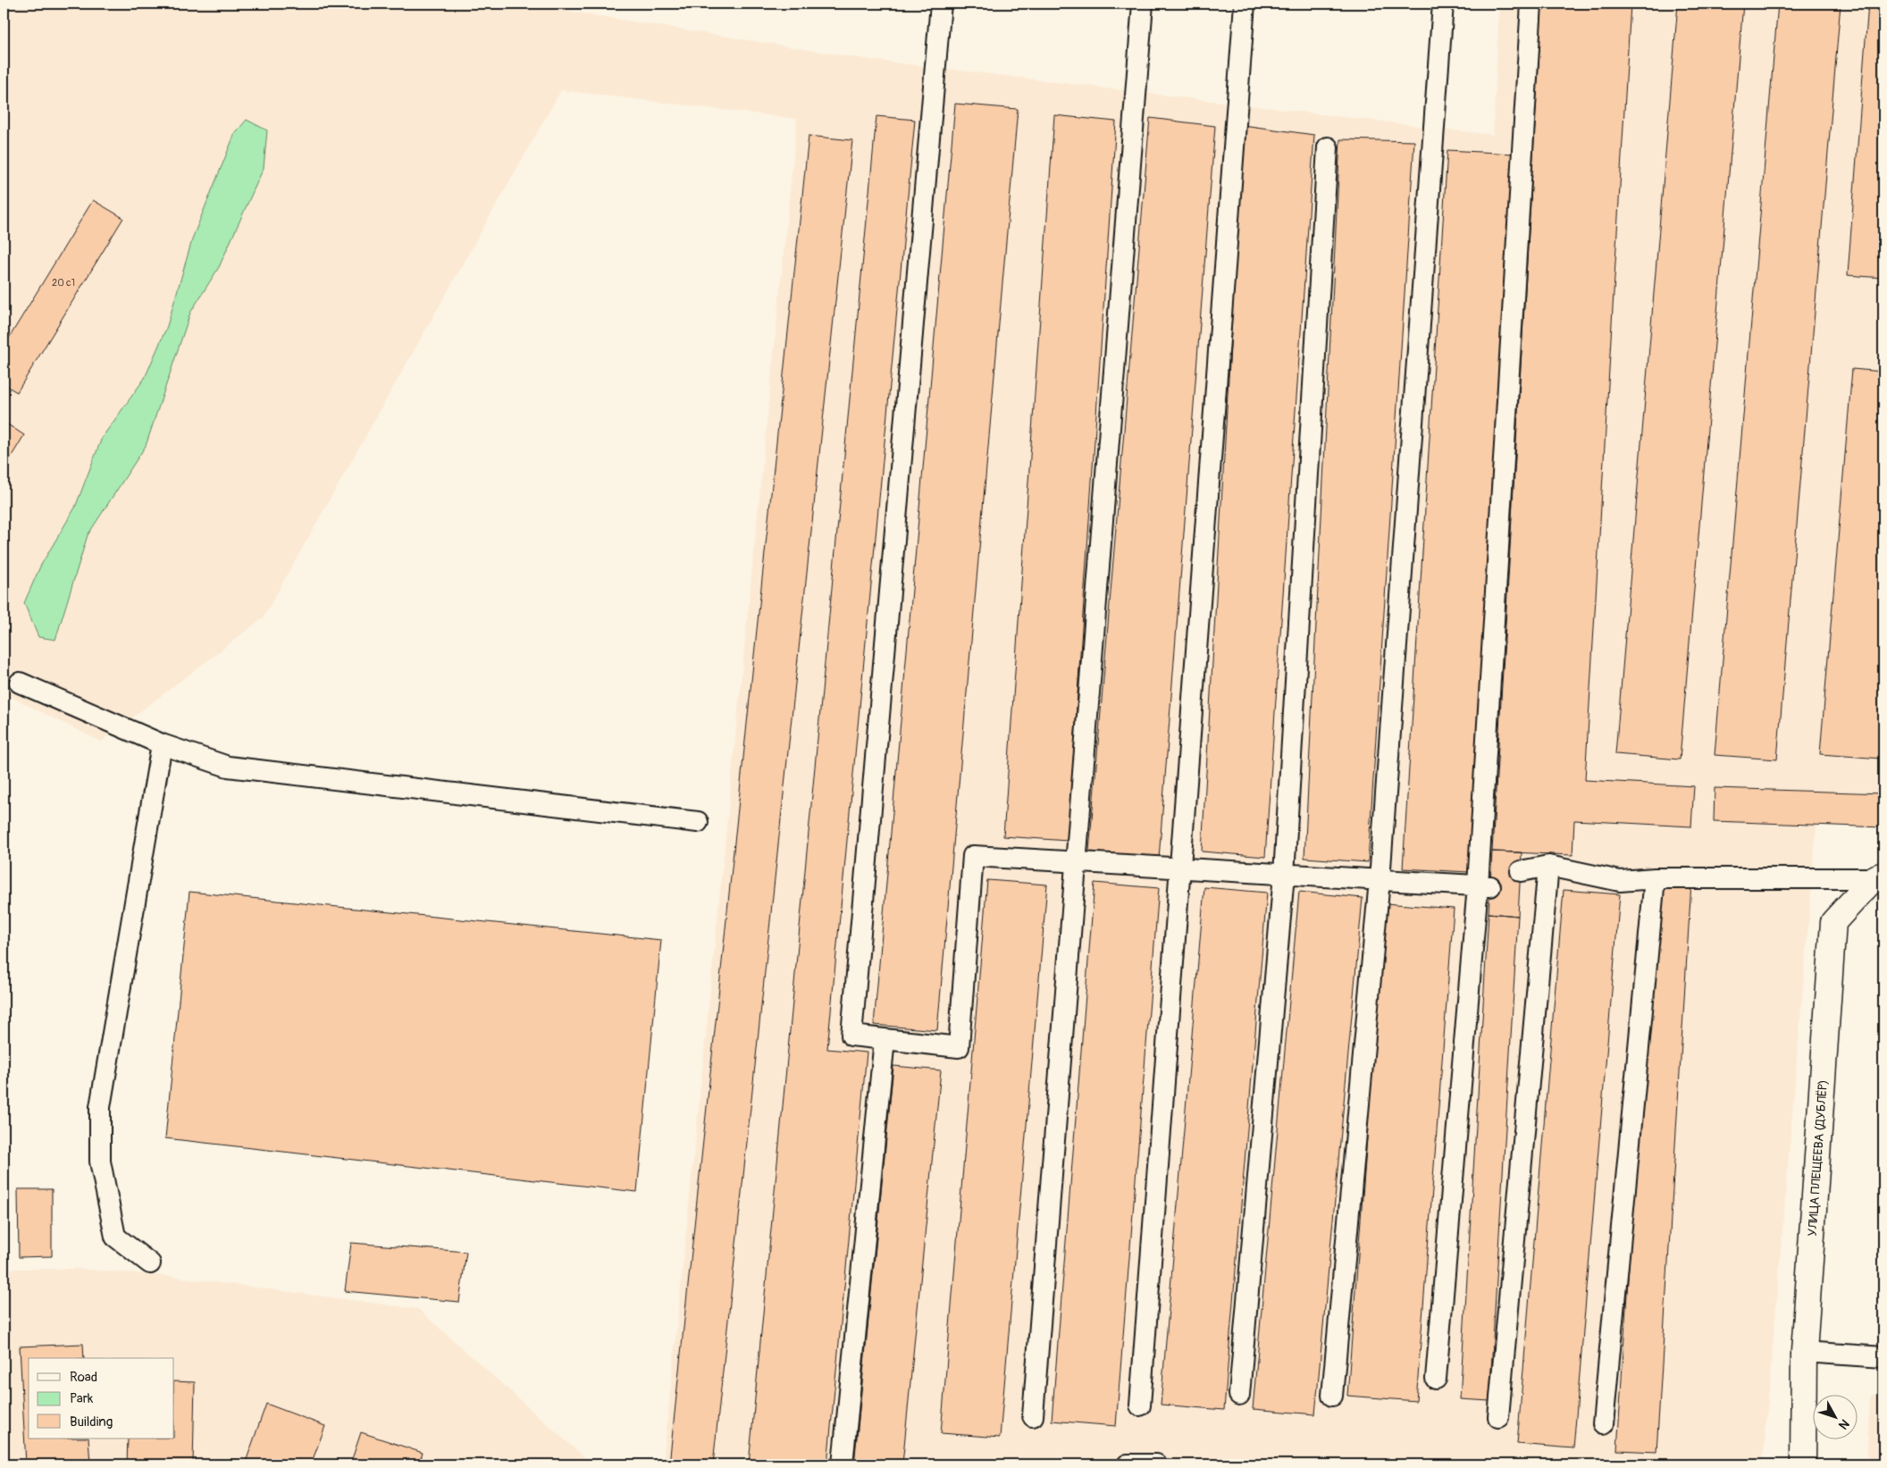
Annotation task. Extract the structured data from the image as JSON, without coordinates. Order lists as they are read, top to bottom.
{
  "streets": {
    "street": ["УЛИЦА ПЛЕЩЕЕВА (ДУБЛЁР)"]
  },
  "house_numbers": ["20 с1"],
  "legend": ["Road", "Park", "Building"],
  "north": "bottom right"
}
